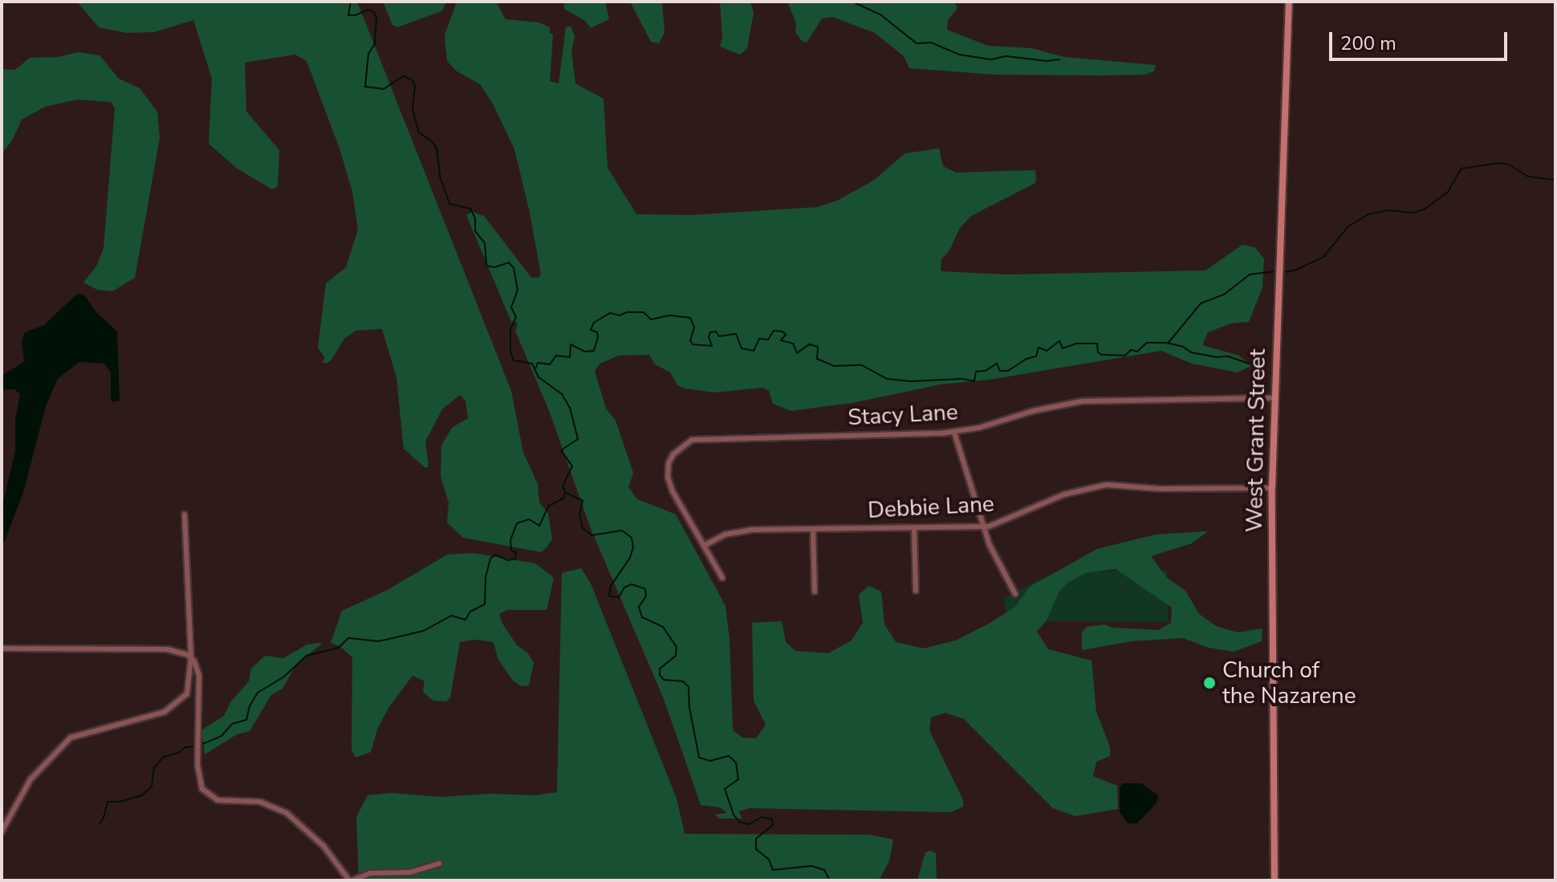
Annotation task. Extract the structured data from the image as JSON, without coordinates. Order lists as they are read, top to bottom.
{
  "streets": {
    "main road": ["West Grant Street"],
    "street": ["Stacy Lane", "Debbie Lane"]
  },
  "crossings": [
    ["Stacy Lane", "West Grant Street"],
    ["Stacy Lane", "Debbie Lane"],
    ["West Grant Street", "Debbie Lane"]
  ],
  "places": ["Church of the Nazarene"],
  "scale_bar": "200 m"
}
